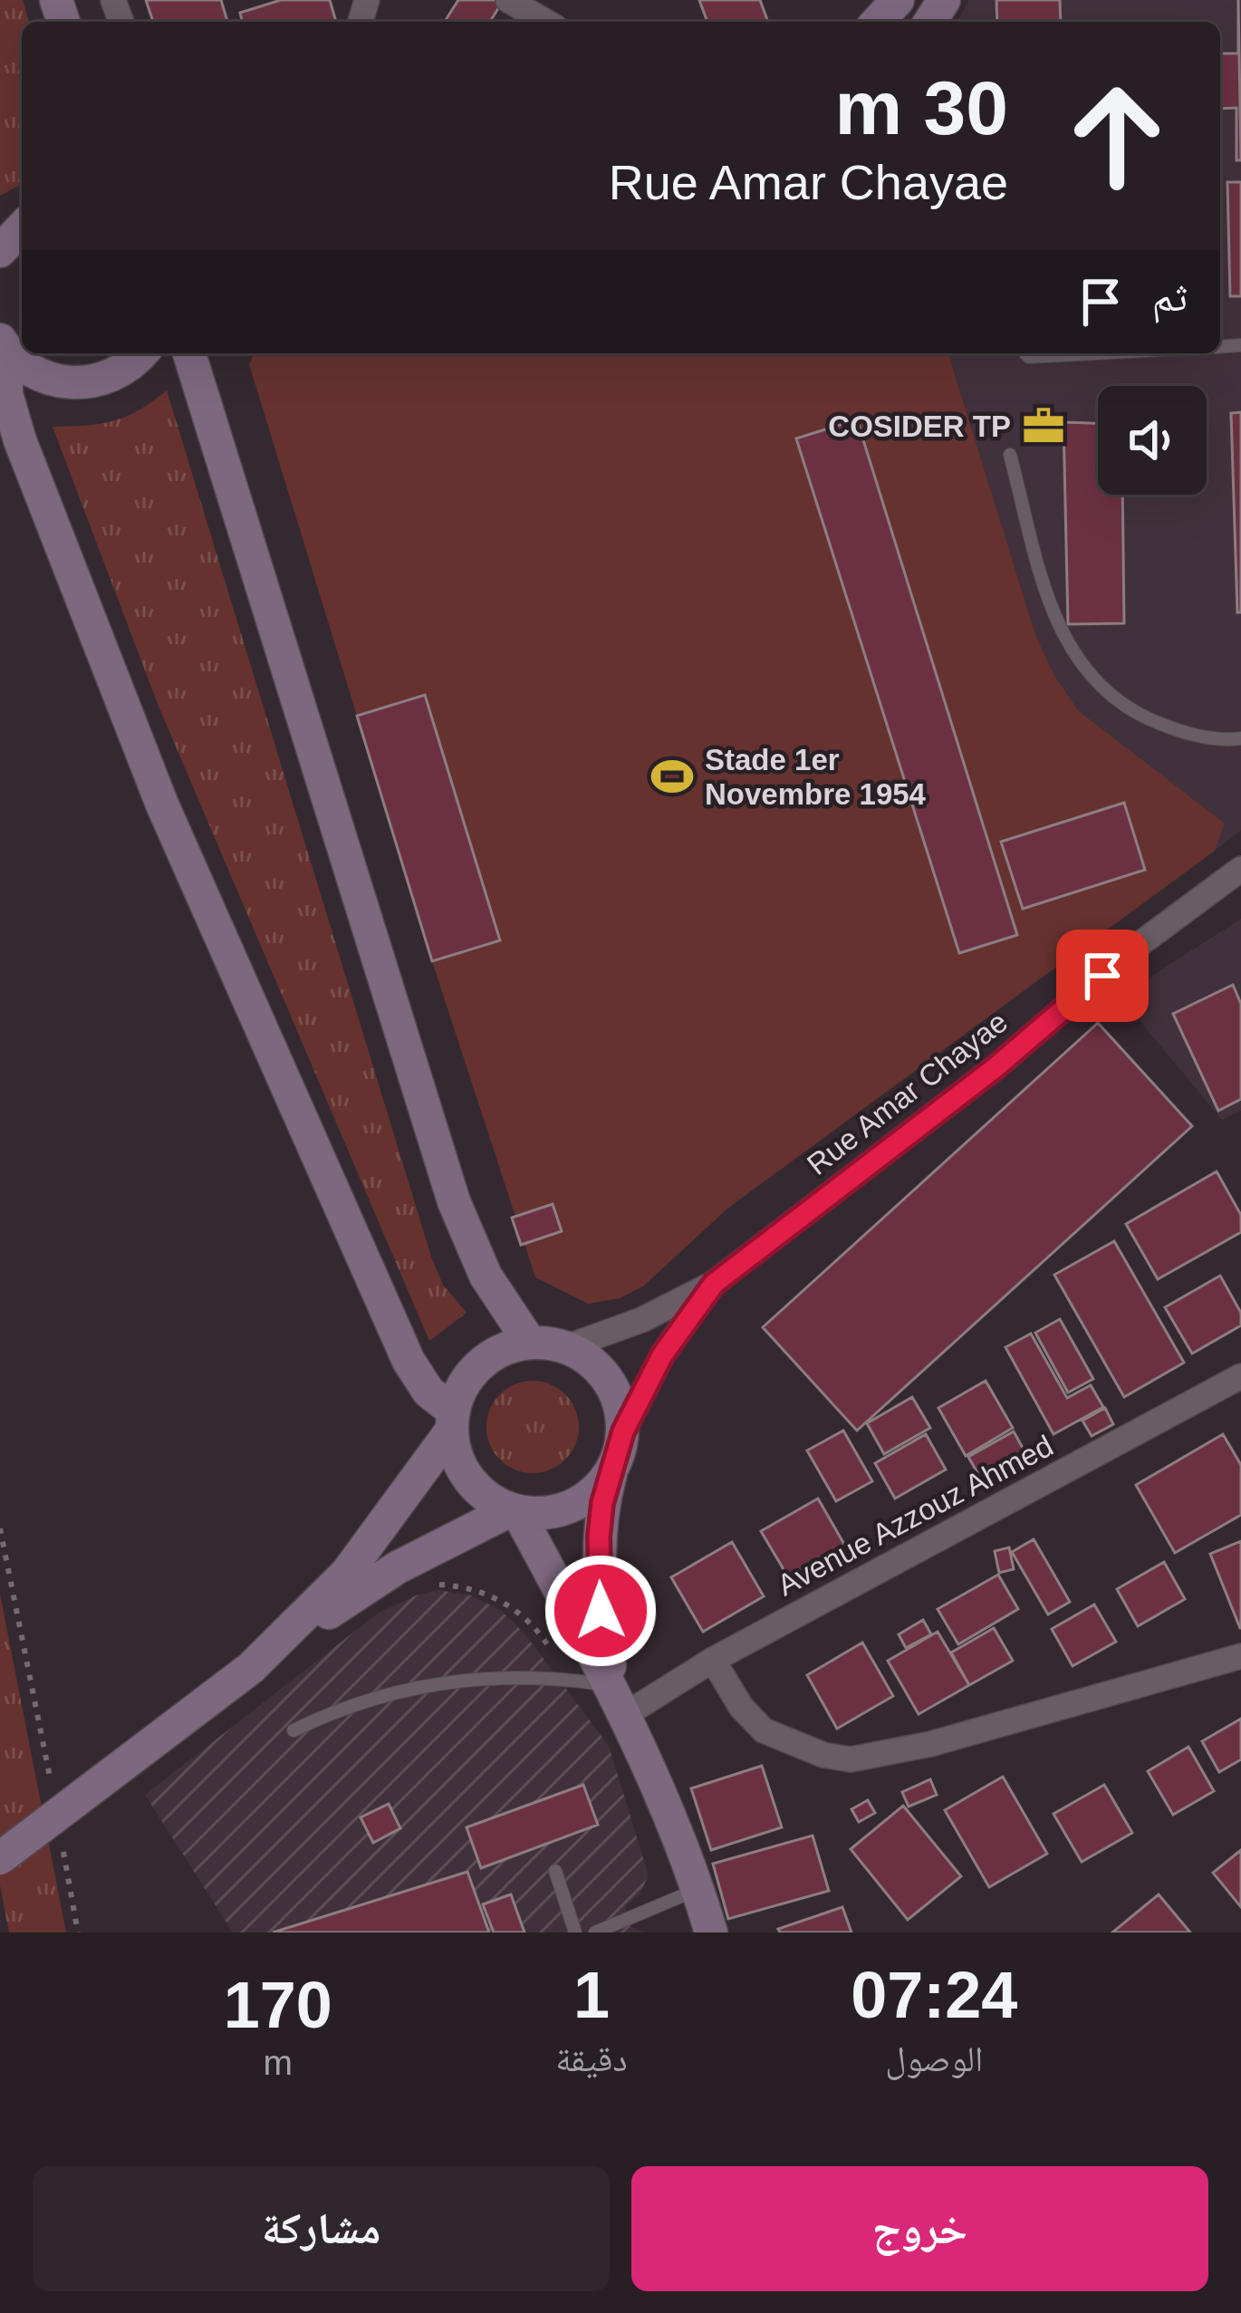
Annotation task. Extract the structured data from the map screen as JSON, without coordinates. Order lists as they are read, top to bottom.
{
  "streets": {
    "street": ["Rue Amar Chayae", "Avenue Azzouz Ahmed"]
  },
  "places": {
    "office": ["COSIDER TP"],
    "sports": ["Stade 1er Novembre 1954"]
  },
  "page": {
    "turn": ["30 m", "Rue Amar Chayae"],
    "then": "ثم",
    "eta": [
      "07:24",
      "الوصول",
      "1",
      "دقيقة",
      "170",
      "m"
    ],
    "buttons": ["خروج", "مشاركة"]
  }
}
